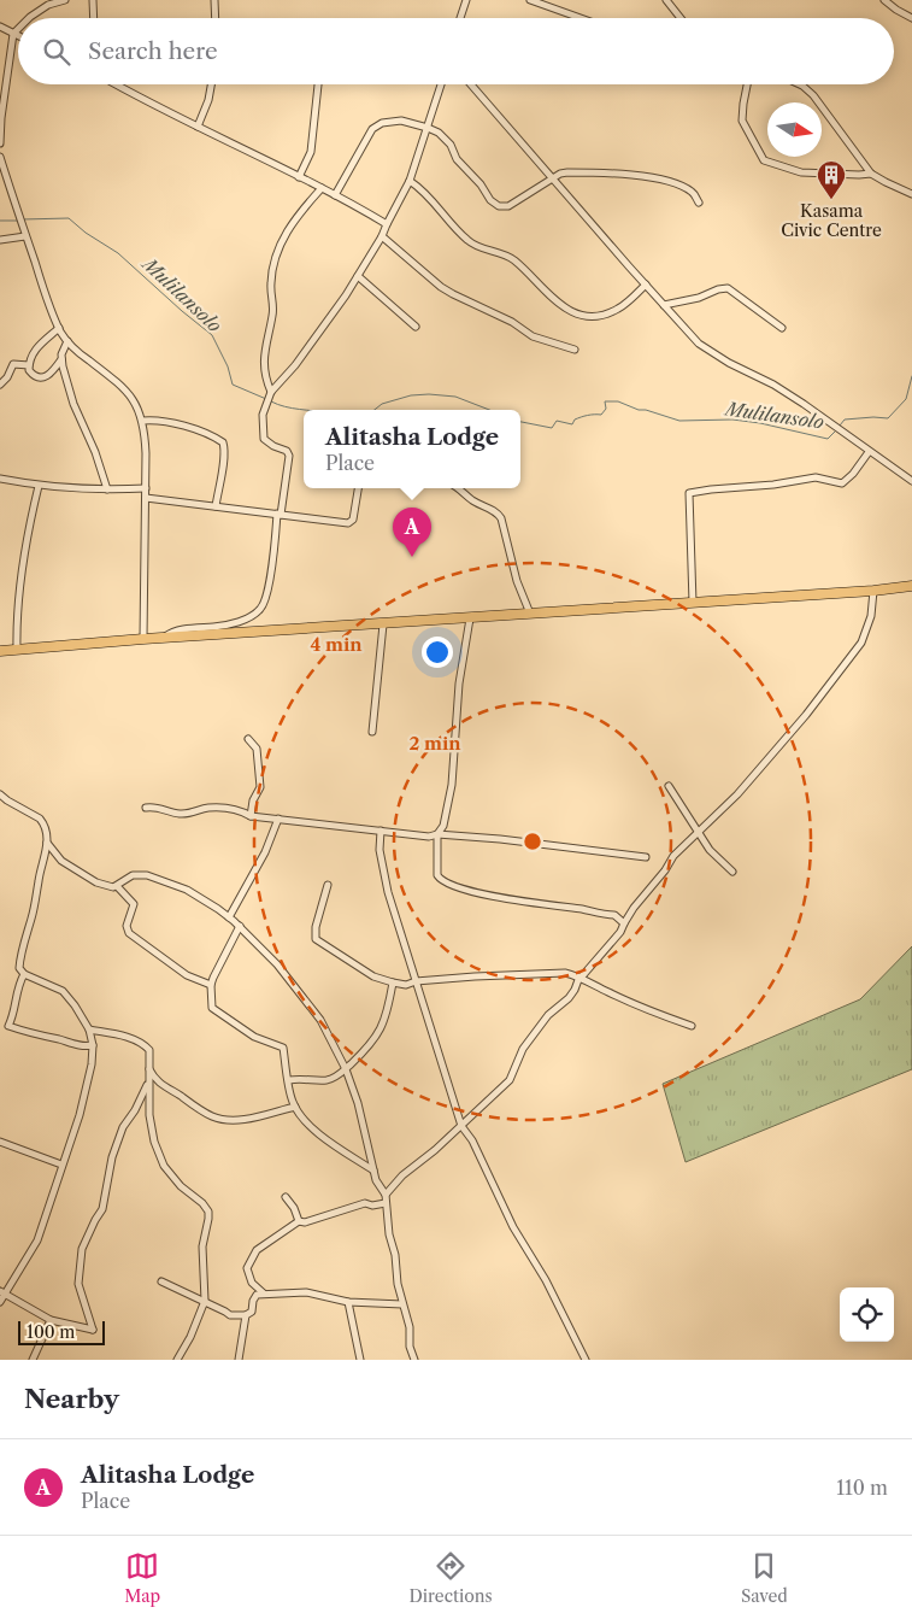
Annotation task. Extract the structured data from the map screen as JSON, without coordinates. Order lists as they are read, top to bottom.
{
  "water": ["Mulilansolo"],
  "places": {
    "building": ["Kasama Civic Centre"]
  },
  "scale_bar": "100 m",
  "north": "right",
  "page": {
    "search": "Search here",
    "popup": ["Alitasha Lodge", "Place"],
    "pins": "A",
    "scale": "100 m",
    "heading": "Nearby",
    "list": [
      {
        "mark": "A",
        "name": "Alitasha Lodge",
        "note": "Place",
        "value": "110 m"
      }
    ],
    "nav": ["Map", "Directions", "Saved"]
  },
  "rings": ["4 min", "2 min"]
}
